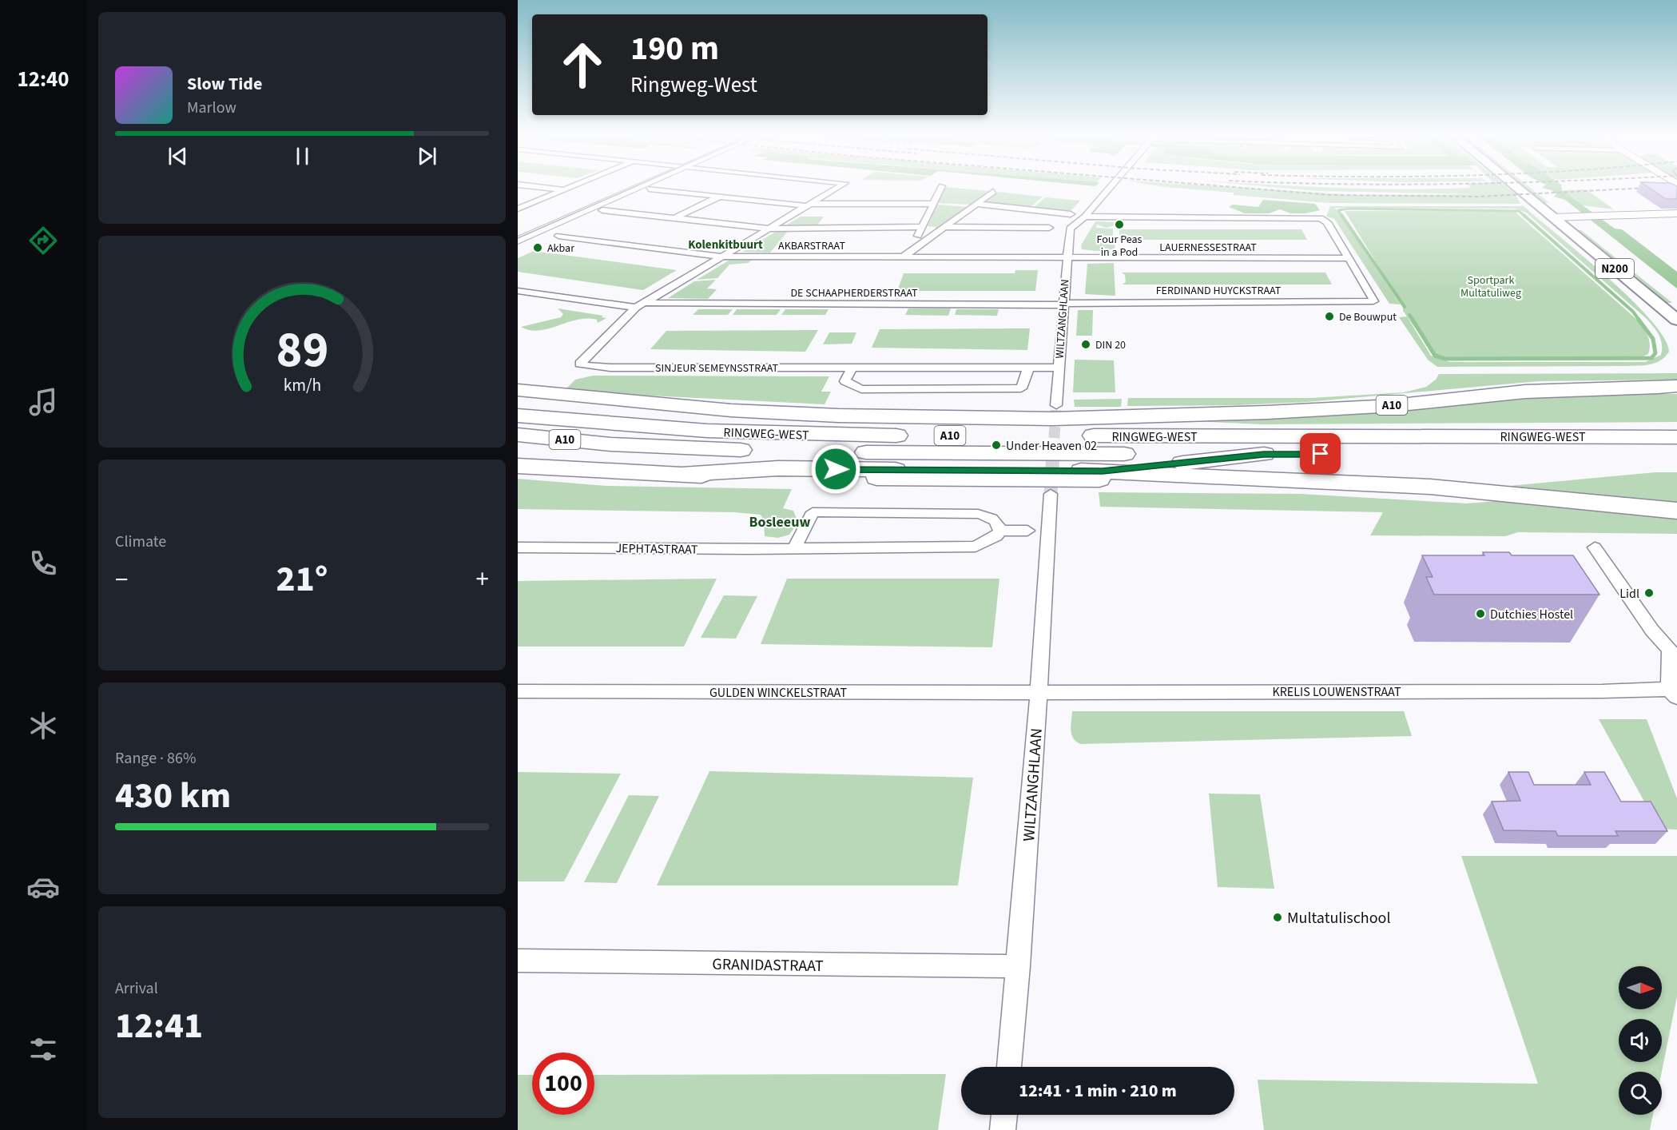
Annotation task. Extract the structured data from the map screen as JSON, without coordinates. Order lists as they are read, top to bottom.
{
  "streets": {
    "highway": ["A10", "RINGWEG-WEST"],
    "main road": ["N200"],
    "street": [
      "AKBARSTRAAT",
      "LAUERNESSESTRAAT",
      "FERDINAND HUYCKSTRAAT",
      "DE SCHAAPHERDERSTRAAT",
      "WILTZANGHLAAN",
      "SINJEUR SEMEYNSSTRAAT",
      "JEPHTASTRAAT",
      "KRELIS LOUWENSTRAAT",
      "GULDEN WINCKELSTRAAT",
      "GRANIDASTRAAT"
    ]
  },
  "crossings": [
    ["AKBARSTRAAT", "LAUERNESSESTRAAT"],
    ["AKBARSTRAAT", "WILTZANGHLAAN"],
    ["LAUERNESSESTRAAT", "FERDINAND HUYCKSTRAAT"],
    ["LAUERNESSESTRAAT", "WILTZANGHLAAN"],
    ["FERDINAND HUYCKSTRAAT", "DE SCHAAPHERDERSTRAAT"],
    ["FERDINAND HUYCKSTRAAT", "WILTZANGHLAAN"],
    ["DE SCHAAPHERDERSTRAAT", "WILTZANGHLAAN"],
    ["DE SCHAAPHERDERSTRAAT", "SINJEUR SEMEYNSSTRAAT"],
    ["WILTZANGHLAAN", "SINJEUR SEMEYNSSTRAAT"],
    ["WILTZANGHLAAN", "KRELIS LOUWENSTRAAT"],
    ["WILTZANGHLAAN", "GULDEN WINCKELSTRAAT"],
    ["WILTZANGHLAAN", "GRANIDASTRAAT"],
    ["A10", "RINGWEG-WEST"],
    ["KRELIS LOUWENSTRAAT", "GULDEN WINCKELSTRAAT"]
  ],
  "districts": ["Kolenkitbuurt", "Bosleeuw"],
  "parks": ["Sportpark Multatuliweg"],
  "places": [
    "Four Peas in a Pod",
    "Akbar",
    "De Bouwput",
    "DIN 20",
    "Under Heaven 02",
    "Lidl",
    "Dutchies Hostel",
    "Multatulischool"
  ],
  "north": "right",
  "page": {
    "tabs": "12:40",
    "turn": ["190 m", "Ringweg-West"],
    "song": ["Slow Tide", "Marlow"],
    "tile": [
      "Climate",
      ["Range · 86%", "430 km"],
      ["Arrival", "12:41"]
    ],
    "heat": ["−", "21°", "+"],
    "limit": "100",
    "trip": "12:41 · 1 min · 210 m",
    "gauge": ["89", "km/h"]
  }
}
